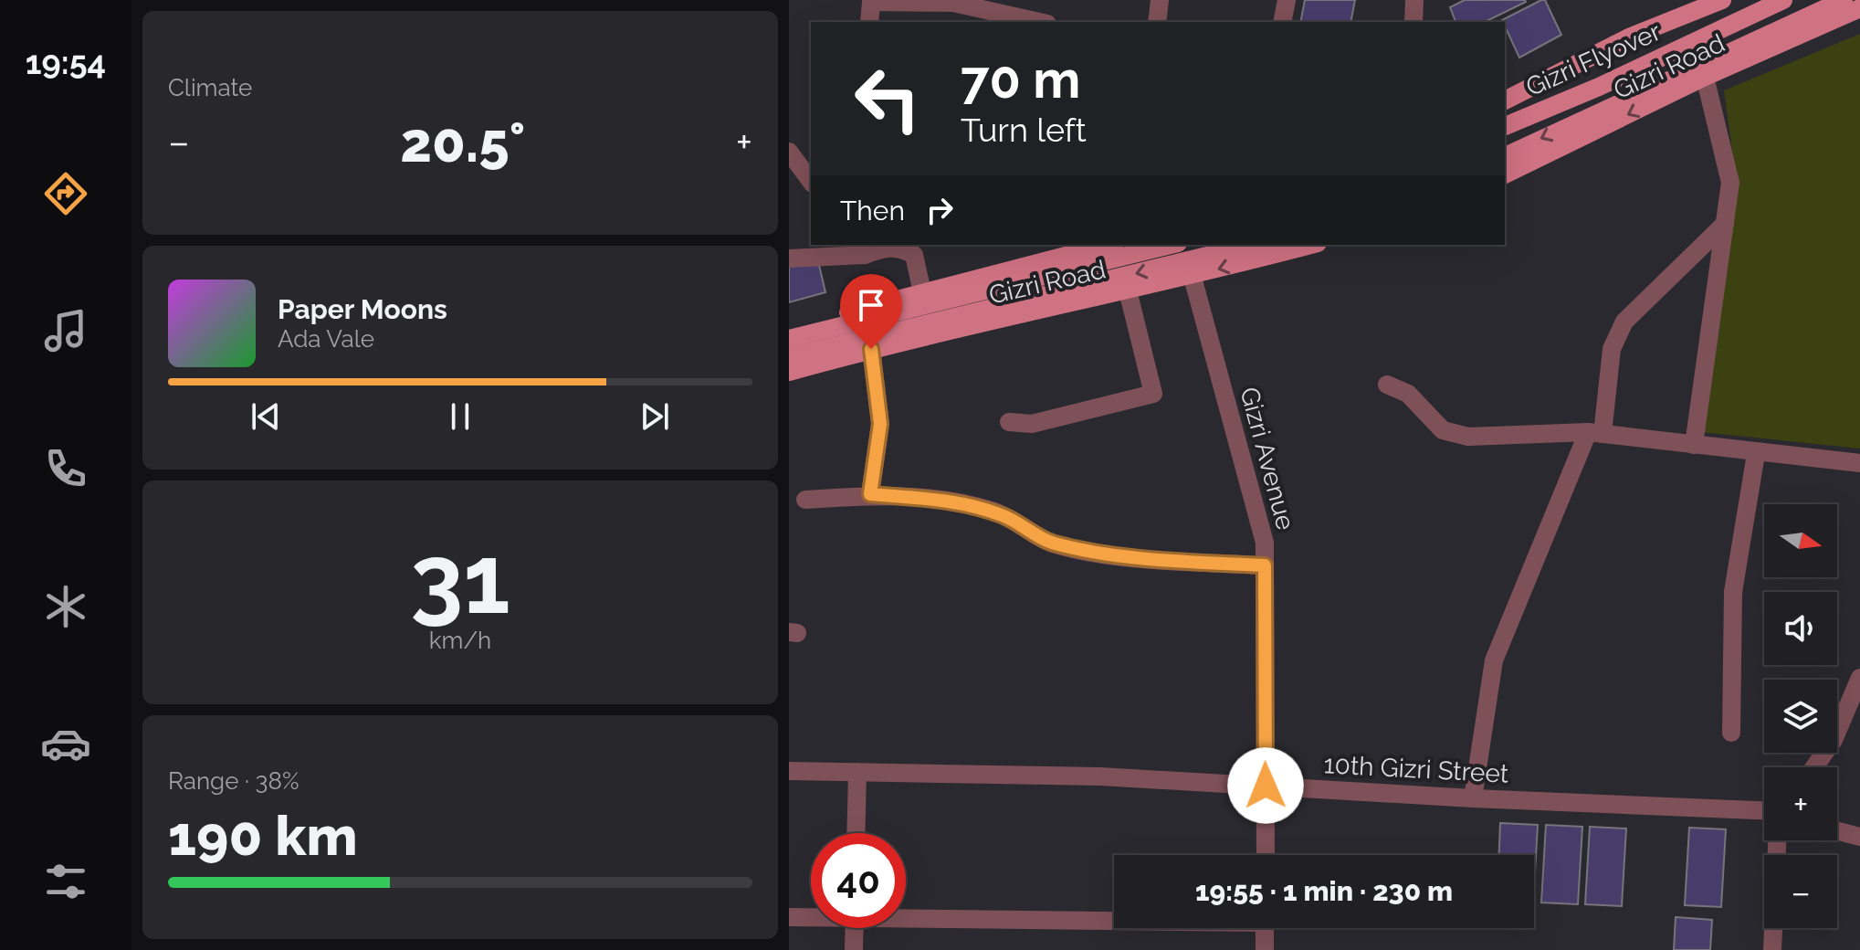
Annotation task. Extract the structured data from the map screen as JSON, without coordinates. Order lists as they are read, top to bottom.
{
  "streets": {
    "main road": ["Gizri Flyover", "Gizri Road"],
    "street": ["Gizri Avenue", "10th Gizri Street"]
  },
  "crossings": [
    ["Gizri Road", "Gizri Avenue"],
    ["Gizri Avenue", "10th Gizri Street"]
  ],
  "north": "right",
  "page": {
    "tabs": "19:54",
    "tile": [
      "Climate",
      ["31", "km/h"],
      ["Range · 38%", "190 km"]
    ],
    "turn": ["70 m", "Turn left"],
    "heat": ["−", "20.5°", "+"],
    "then": "Then",
    "song": ["Paper Moons", "Ada Vale"],
    "map_buttons": ["+", "−"],
    "limit": "40",
    "trip": "19:55 · 1 min · 230 m"
  }
}
